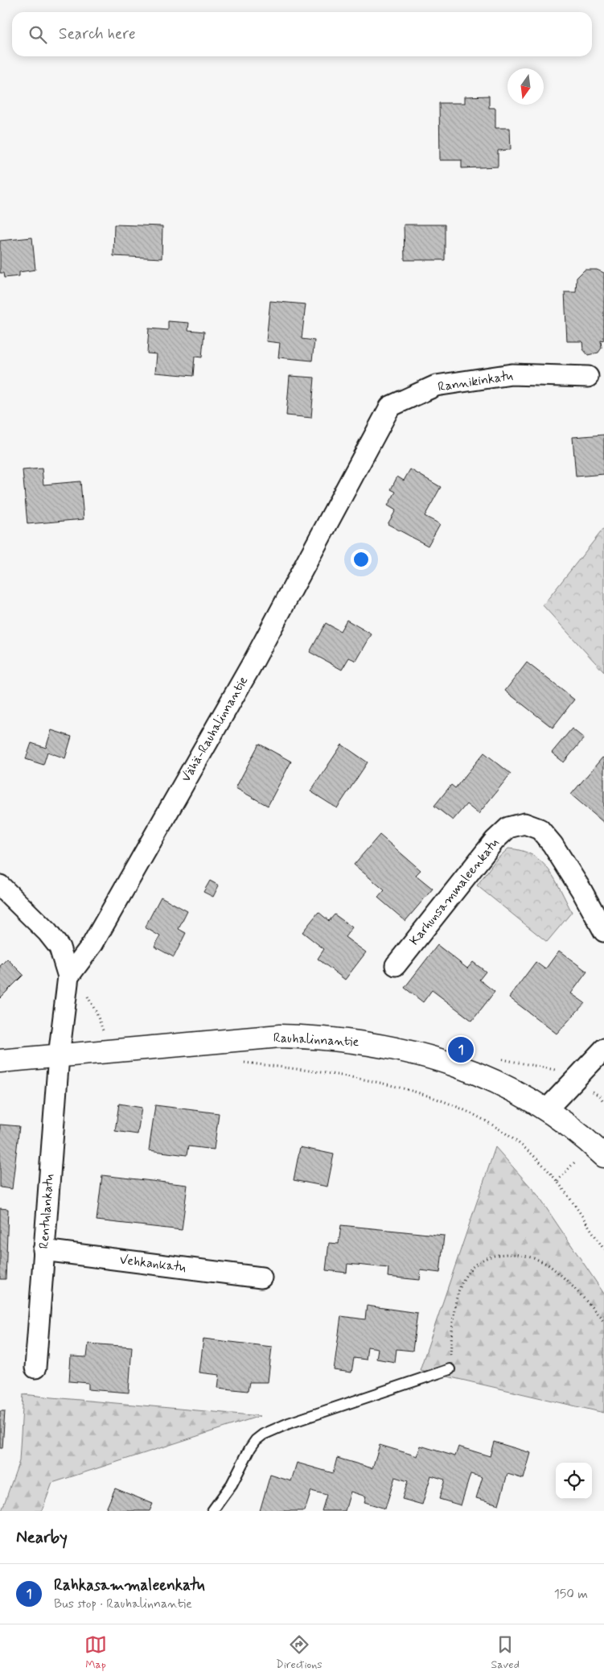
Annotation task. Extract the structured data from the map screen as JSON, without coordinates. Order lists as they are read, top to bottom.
{
  "streets": {
    "street": [
      "Rannikinkatu",
      "Vähä-Rauhalinnantie",
      "Karhunsammaleenkatu",
      "Rauhalinnantie",
      "Rentulankatu",
      "Vehkankatu"
    ]
  },
  "crossings": [
    ["Rannikinkatu", "Vähä-Rauhalinnantie"],
    ["Vähä-Rauhalinnantie", "Rauhalinnantie"],
    ["Vähä-Rauhalinnantie", "Rentulankatu"],
    ["Rauhalinnantie", "Rentulankatu"],
    ["Rentulankatu", "Vehkankatu"]
  ],
  "north": "bottom",
  "page": {
    "search": "Search here",
    "pins": "1",
    "heading": "Nearby",
    "list": [
      {
        "mark": "1",
        "name": "Rahkasammaleenkatu",
        "note": "Bus stop · Rauhalinnantie",
        "value": "150 m"
      }
    ],
    "nav": ["Map", "Directions", "Saved"]
  }
}
